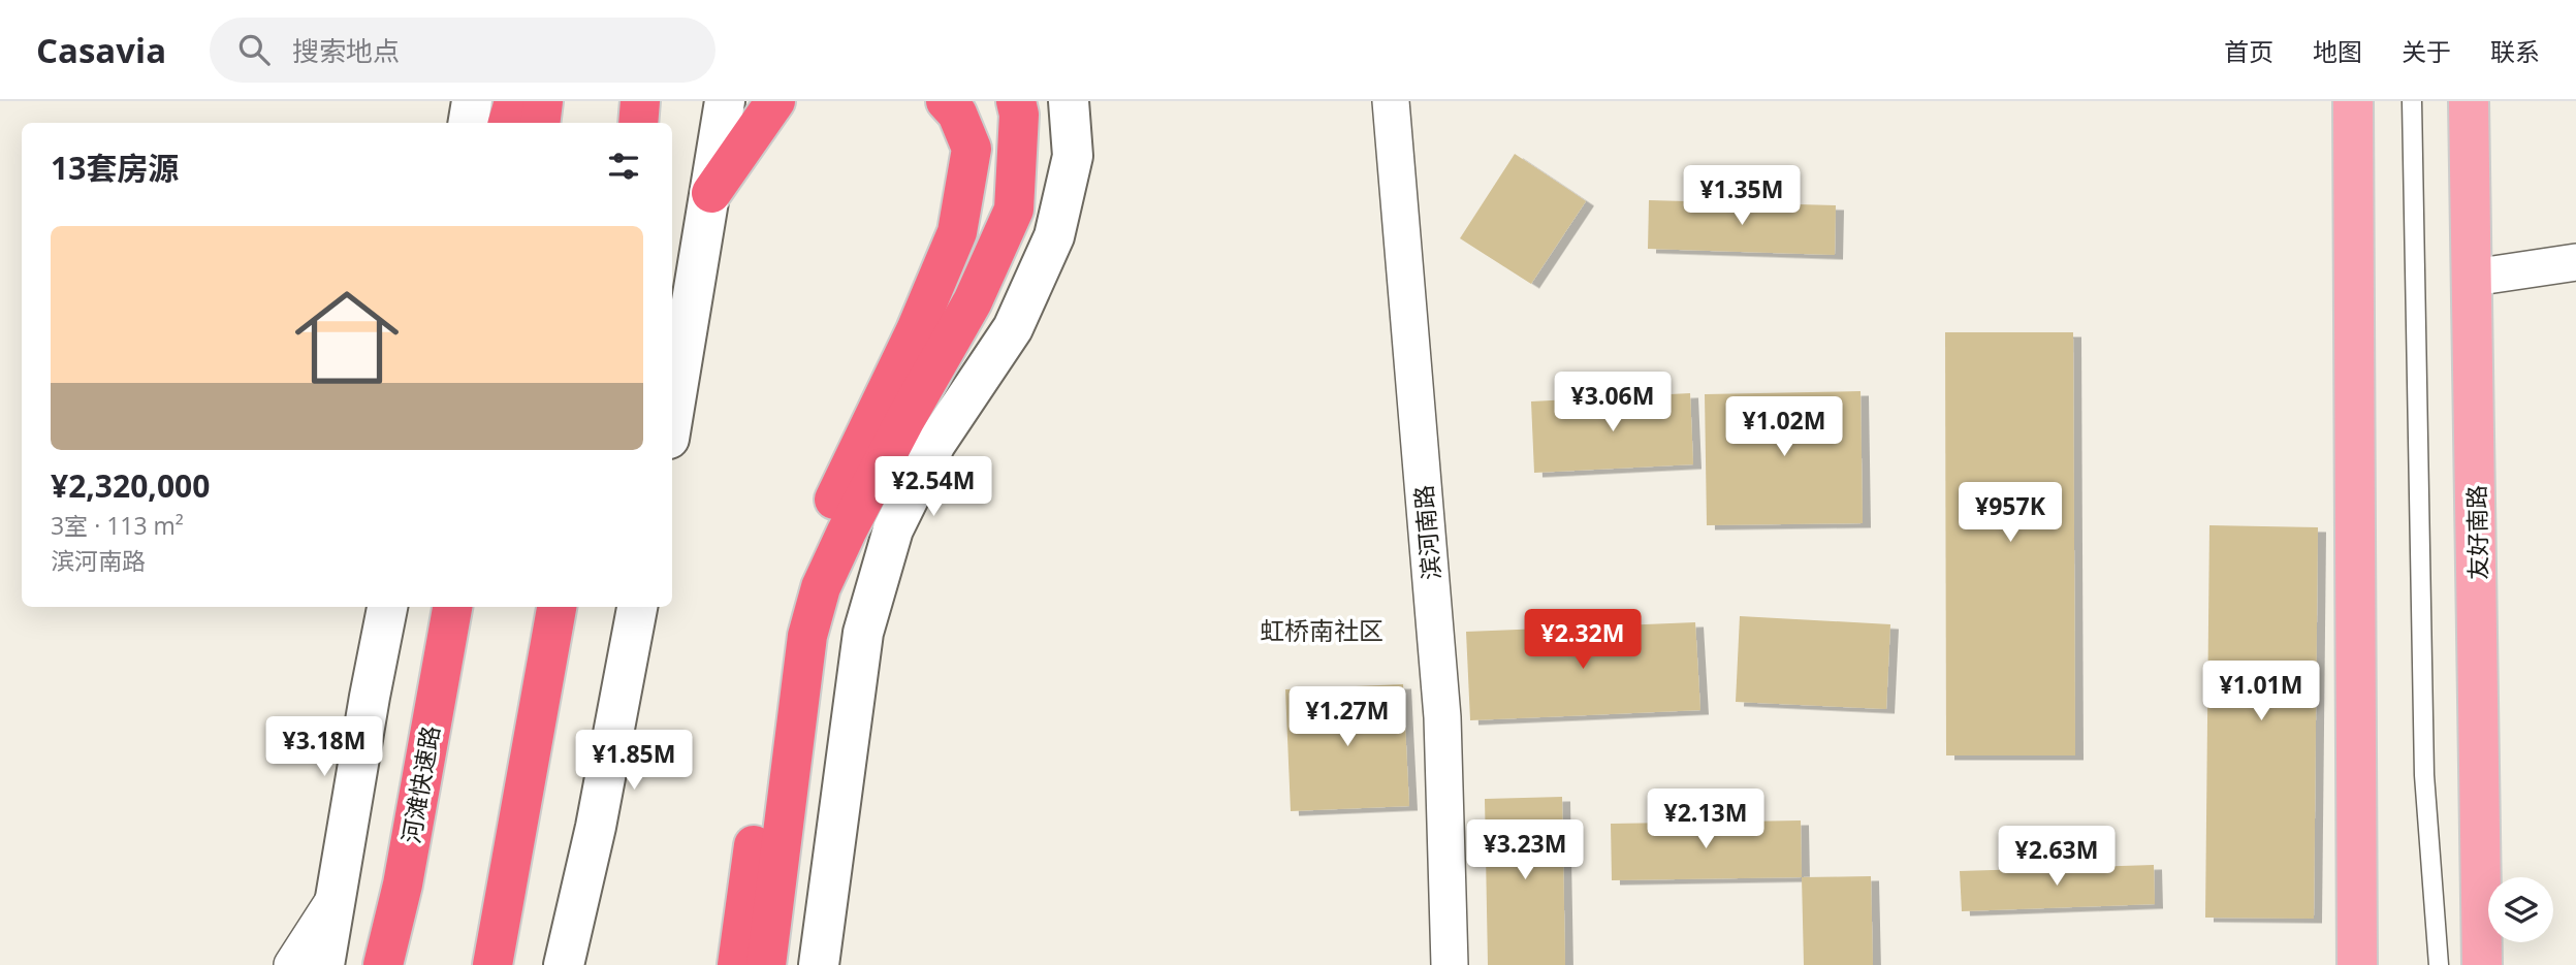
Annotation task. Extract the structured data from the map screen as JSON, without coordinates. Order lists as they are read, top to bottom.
{
  "streets": {
    "highway": ["河滩快速路"],
    "main road": ["友好南路"],
    "street": ["滨河南路"]
  },
  "districts": ["虹桥南社区"],
  "page": {
    "header": "Casavia",
    "search": "搜索地点",
    "nav": [
      "首页",
      "地图",
      "关于",
      "联系"
    ],
    "heading": "13套房源",
    "price": [
      "¥1.35M",
      "¥3.06M",
      "¥1.02M",
      "¥2.54M",
      "¥957K",
      "¥2.32M",
      "¥1.01M",
      "¥1.27M",
      "¥3.18M",
      "¥1.85M",
      "¥2.13M",
      "¥3.23M",
      "¥2.63M"
    ],
    "list": [
      {
        "name": "¥2,320,000",
        "note": "3室 · 113 m² · 滨河南路"
      }
    ]
  }
}
